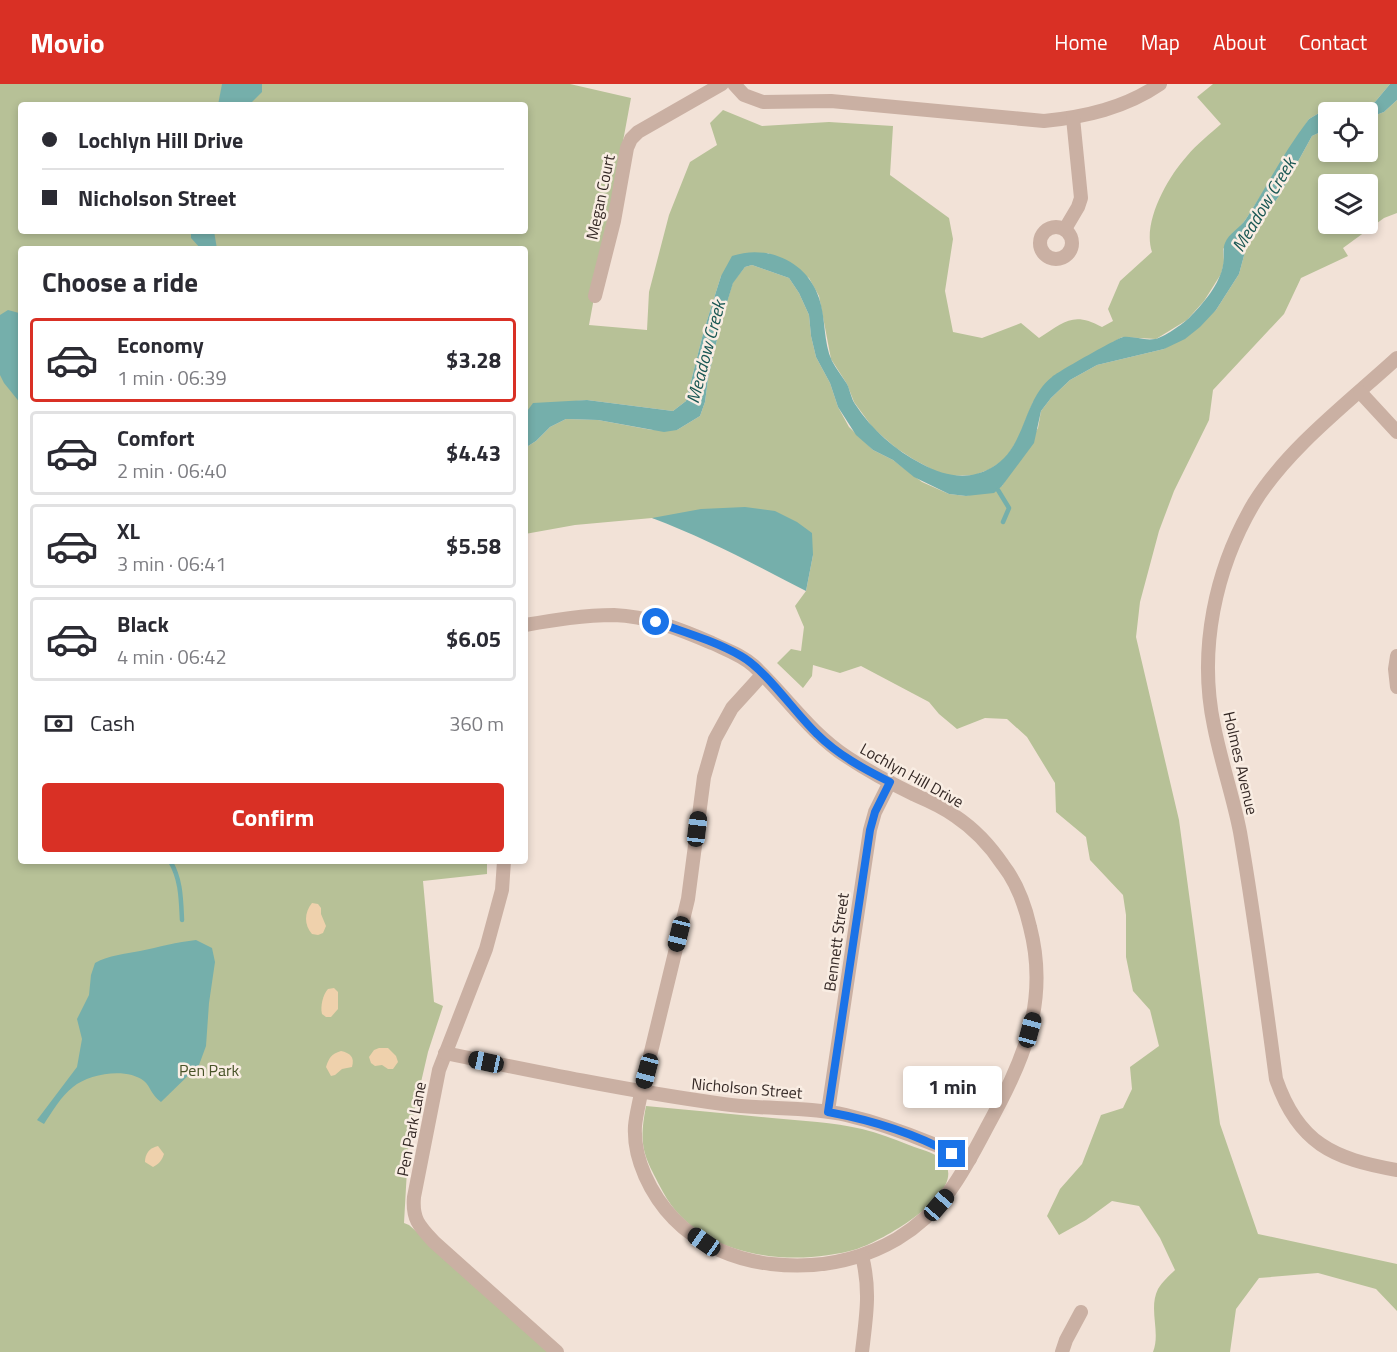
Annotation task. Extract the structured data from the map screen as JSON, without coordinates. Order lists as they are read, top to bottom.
{
  "streets": {
    "street": [
      "Megan Court",
      "Holmes Avenue",
      "Lochlyn Hill Drive",
      "Bennett Street",
      "Nicholson Street",
      "Pen Park Lane"
    ]
  },
  "crossings": [
    ["Lochlyn Hill Drive", "Bennett Street"],
    ["Lochlyn Hill Drive", "Nicholson Street"],
    ["Bennett Street", "Nicholson Street"],
    ["Nicholson Street", "Pen Park Lane"]
  ],
  "water": ["Meadow Creek"],
  "parks": ["Pen Park"],
  "page": {
    "header": "Movio",
    "nav": [
      "Home",
      "Map",
      "About",
      "Contact"
    ],
    "banner": ["Lochlyn Hill Drive", "Nicholson Street"],
    "heading": "Choose a ride",
    "list": [
      {
        "name": "Economy",
        "note": "1 min · 06:39",
        "value": "$3.28"
      },
      {
        "name": "Comfort",
        "note": "2 min · 06:40",
        "value": "$4.43"
      },
      {
        "name": "XL",
        "note": "3 min · 06:41",
        "value": "$5.58"
      },
      {
        "name": "Black",
        "note": "4 min · 06:42",
        "value": "$6.05"
      }
    ],
    "pay": ["Cash", "360 m"],
    "buttons": "Confirm",
    "bubble": "1 min"
  }
}
